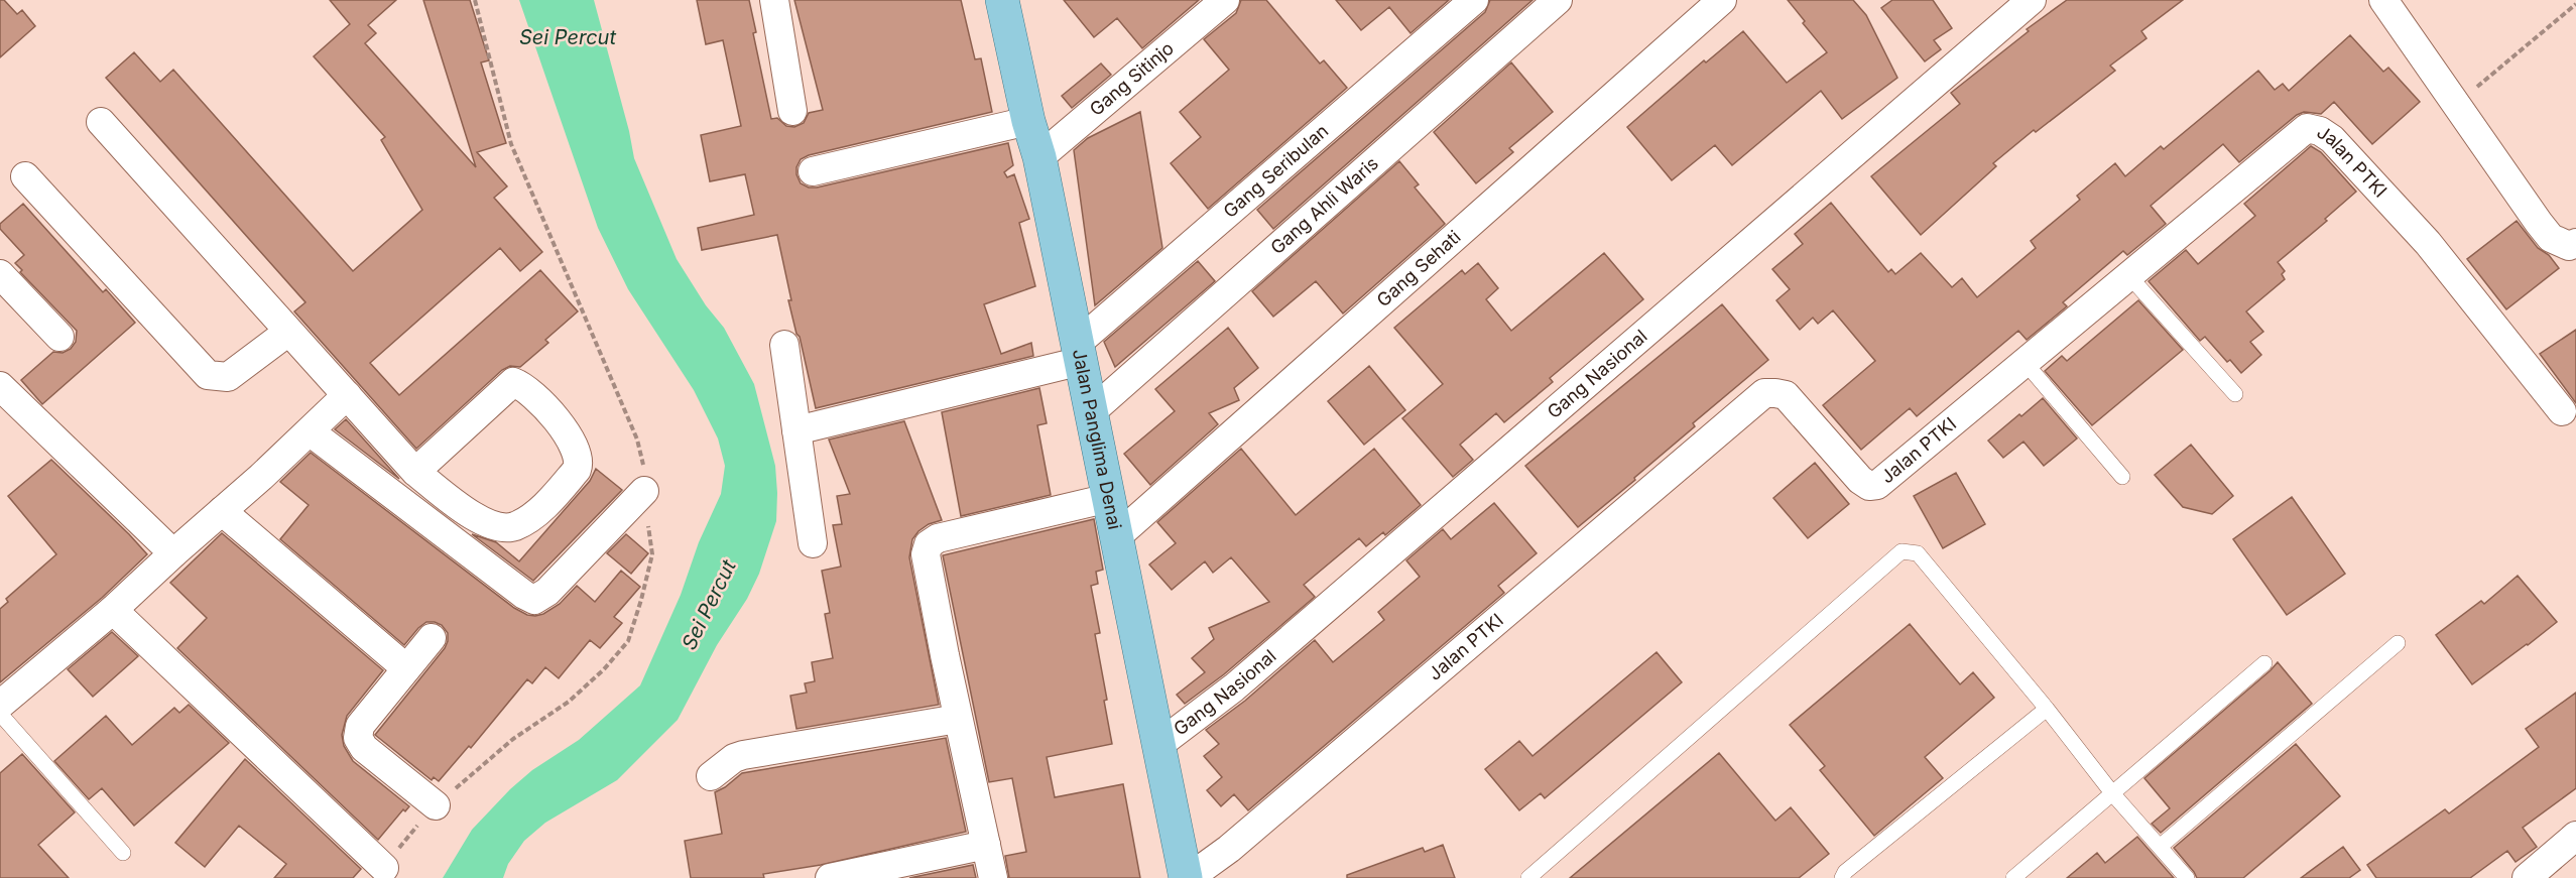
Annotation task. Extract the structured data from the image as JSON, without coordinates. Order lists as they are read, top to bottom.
{
  "streets": {
    "main road": ["Jalan Panglima Denai"],
    "street": [
      "Gang Sitinjo",
      "Jalan PTKI",
      "Gang Seribulan",
      "Gang Ahli Waris",
      "Gang Sehati",
      "Gang Nasional"
    ]
  },
  "crossings": [
    ["Gang Sitinjo", "Jalan Panglima Denai"],
    ["Jalan PTKI", "Jalan Panglima Denai"],
    ["Gang Seribulan", "Jalan Panglima Denai"],
    ["Gang Ahli Waris", "Jalan Panglima Denai"],
    ["Gang Sehati", "Jalan Panglima Denai"],
    ["Gang Nasional", "Jalan Panglima Denai"]
  ],
  "water": ["Sei Percut"]
}
